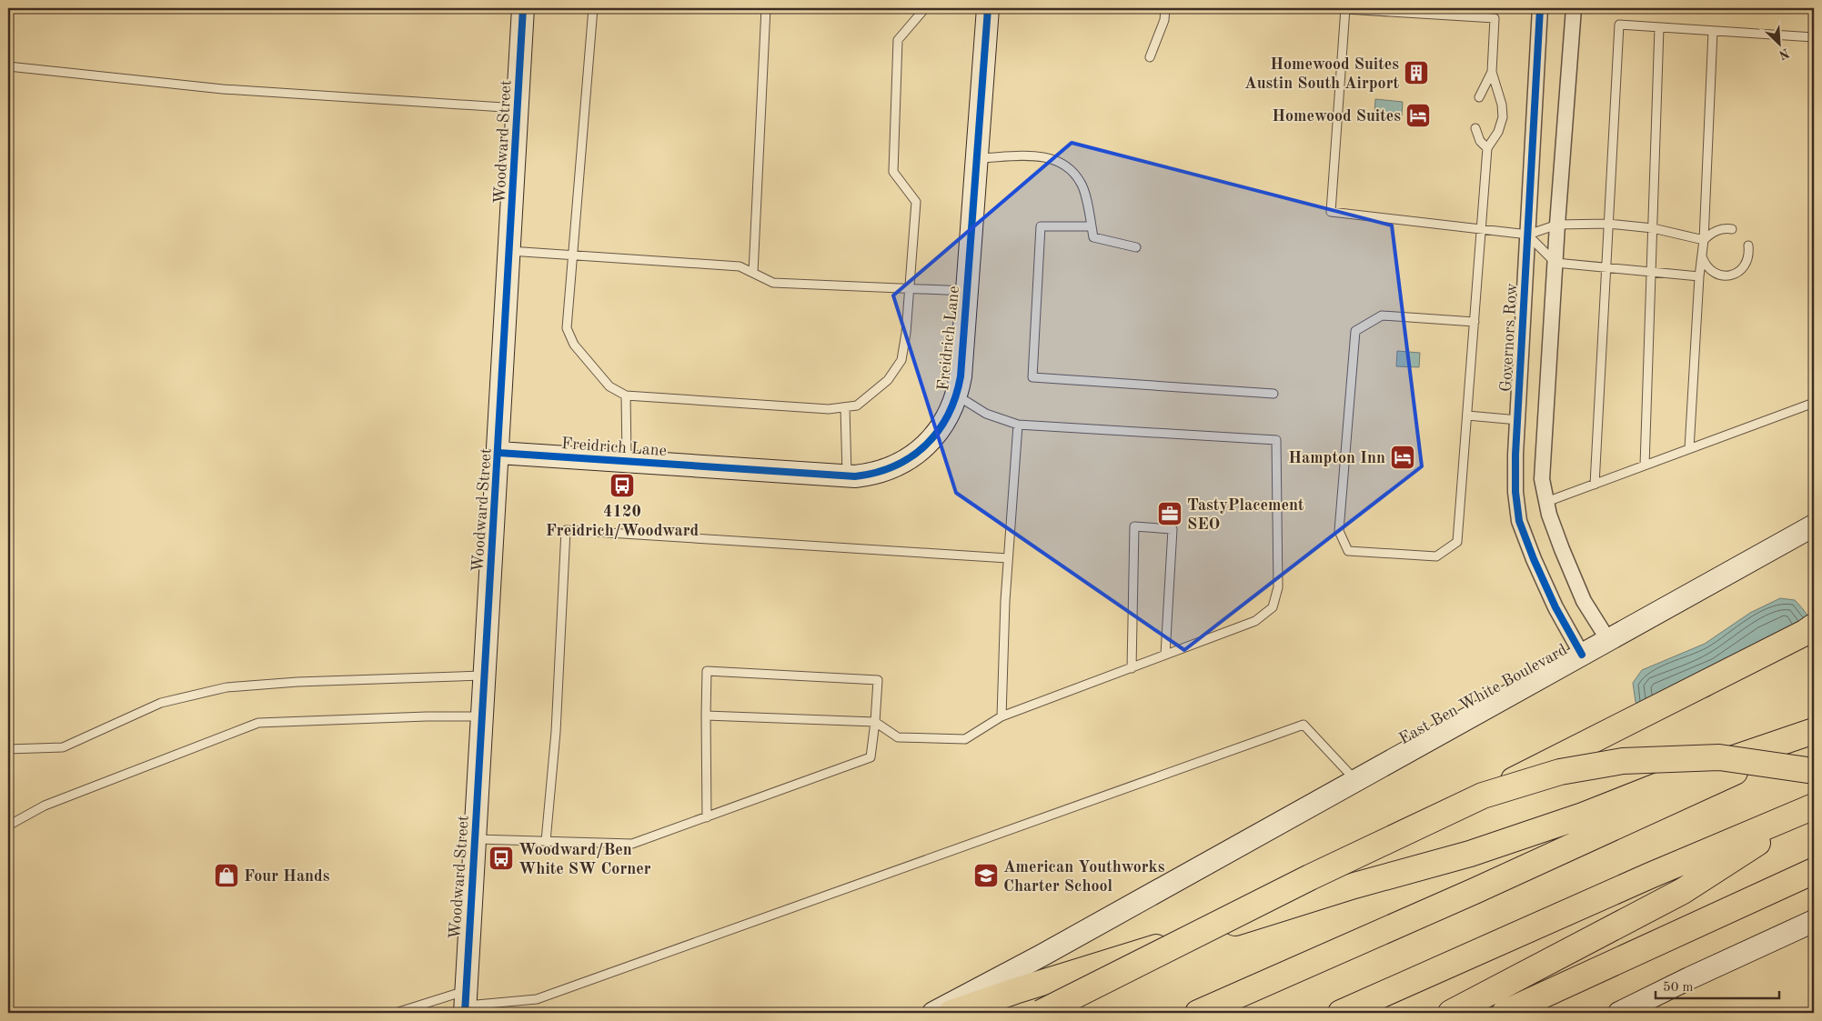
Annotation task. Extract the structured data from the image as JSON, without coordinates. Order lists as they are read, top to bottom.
{
  "streets": {
    "street": [
      "Woodward Street",
      "Governors Row",
      "Freidrich Lane",
      "East Ben White Boulevard"
    ]
  },
  "crossings": [
    ["Woodward Street", "Freidrich Lane"],
    ["Governors Row", "East Ben White Boulevard"]
  ],
  "places": {
    "building": ["Homewood Suites Austin South Airport"],
    "hotel": ["Homewood Suites", "Hampton Inn"],
    "bus stop": ["4120 Freidrich/Woodward", "Woodward/Ben White SW Corner"],
    "office": ["TastyPlacement SEO"],
    "shop": ["Four Hands"],
    "school or university": ["American Youthworks Charter School"]
  },
  "scale_bar": "50 m",
  "north": "bottom right"
}
